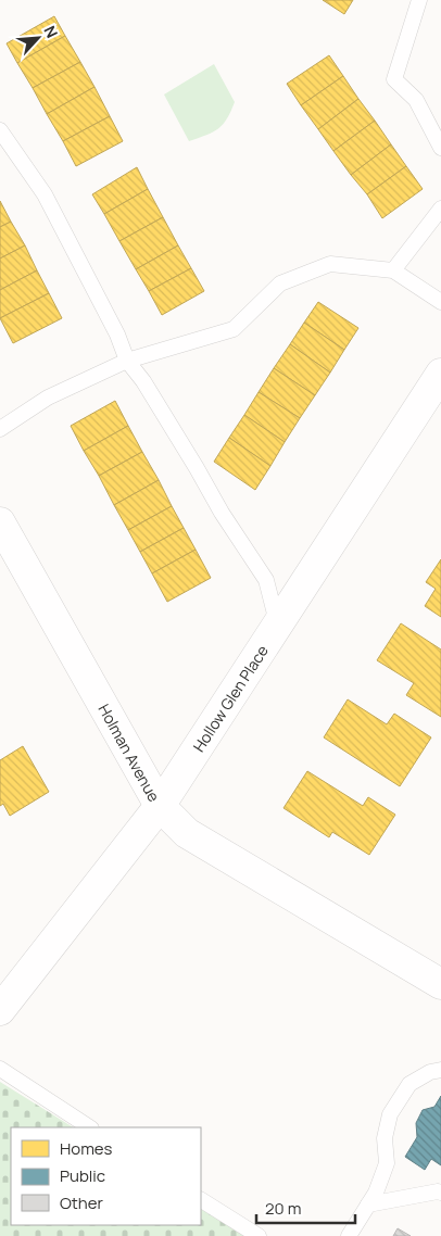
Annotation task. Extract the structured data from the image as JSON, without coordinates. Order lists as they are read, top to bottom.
{
  "streets": {
    "street": ["Hollow Glen Place", "Holman Avenue"]
  },
  "crossings": [
    ["Hollow Glen Place", "Holman Avenue"]
  ],
  "legend": ["Homes", "Public", "Other"],
  "scale_bar": "20 m",
  "north": "top right"
}
